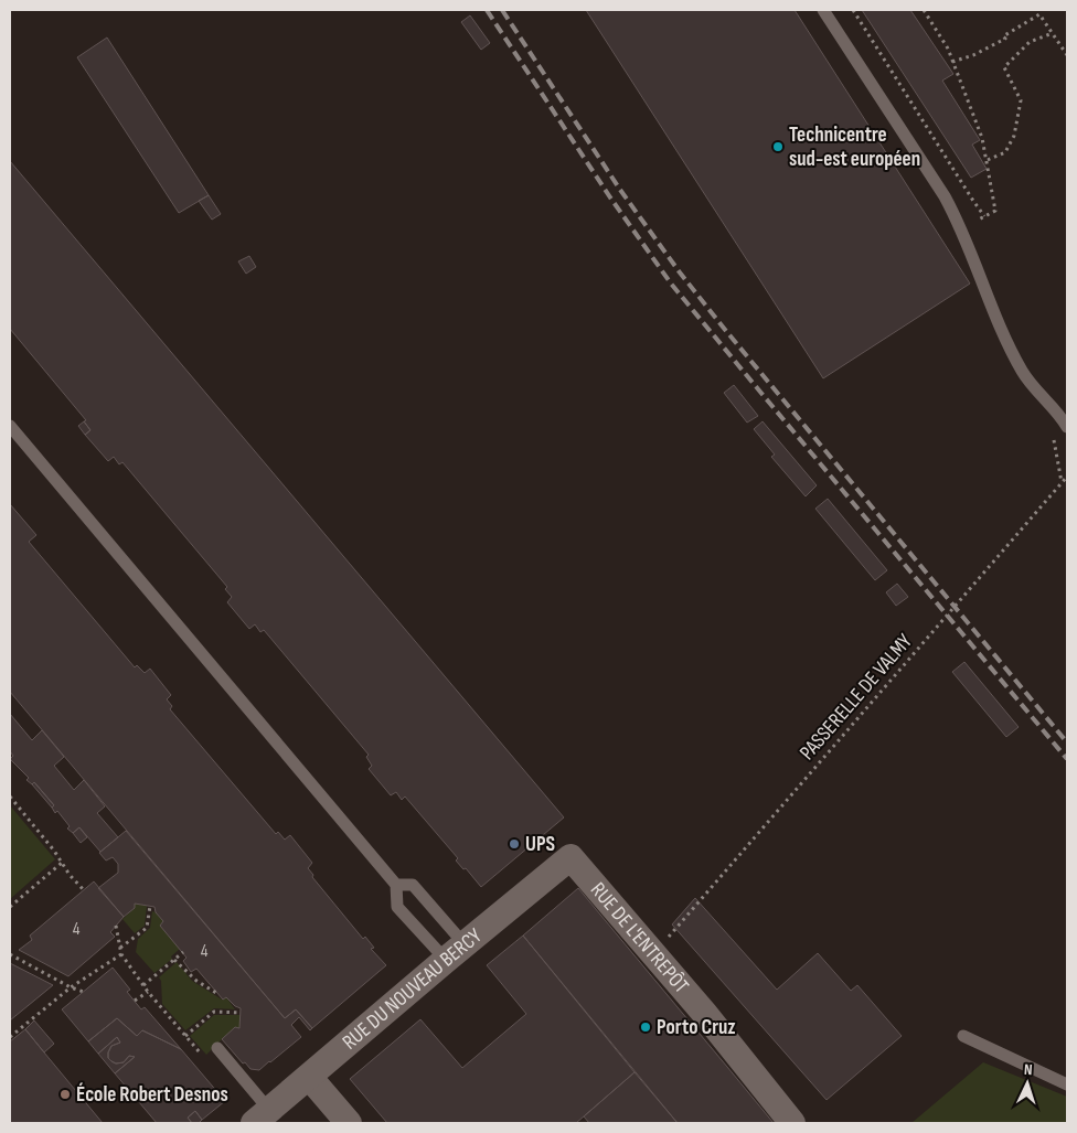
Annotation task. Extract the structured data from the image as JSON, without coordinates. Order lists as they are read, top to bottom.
{
  "streets": {
    "street": ["RUE DE L'ENTREPÔT", "RUE DU NOUVEAU BERCY"],
    "path": ["PASSERELLE DE VALMY"]
  },
  "crossings": [
    ["RUE DE L'ENTREPÔT", "RUE DU NOUVEAU BERCY"]
  ],
  "places": [
    "Technicentre sud-est européen",
    "UPS",
    "Porto Cruz",
    "École Robert Desnos"
  ],
  "house_numbers": ["4", "4"],
  "north": "top"
}
